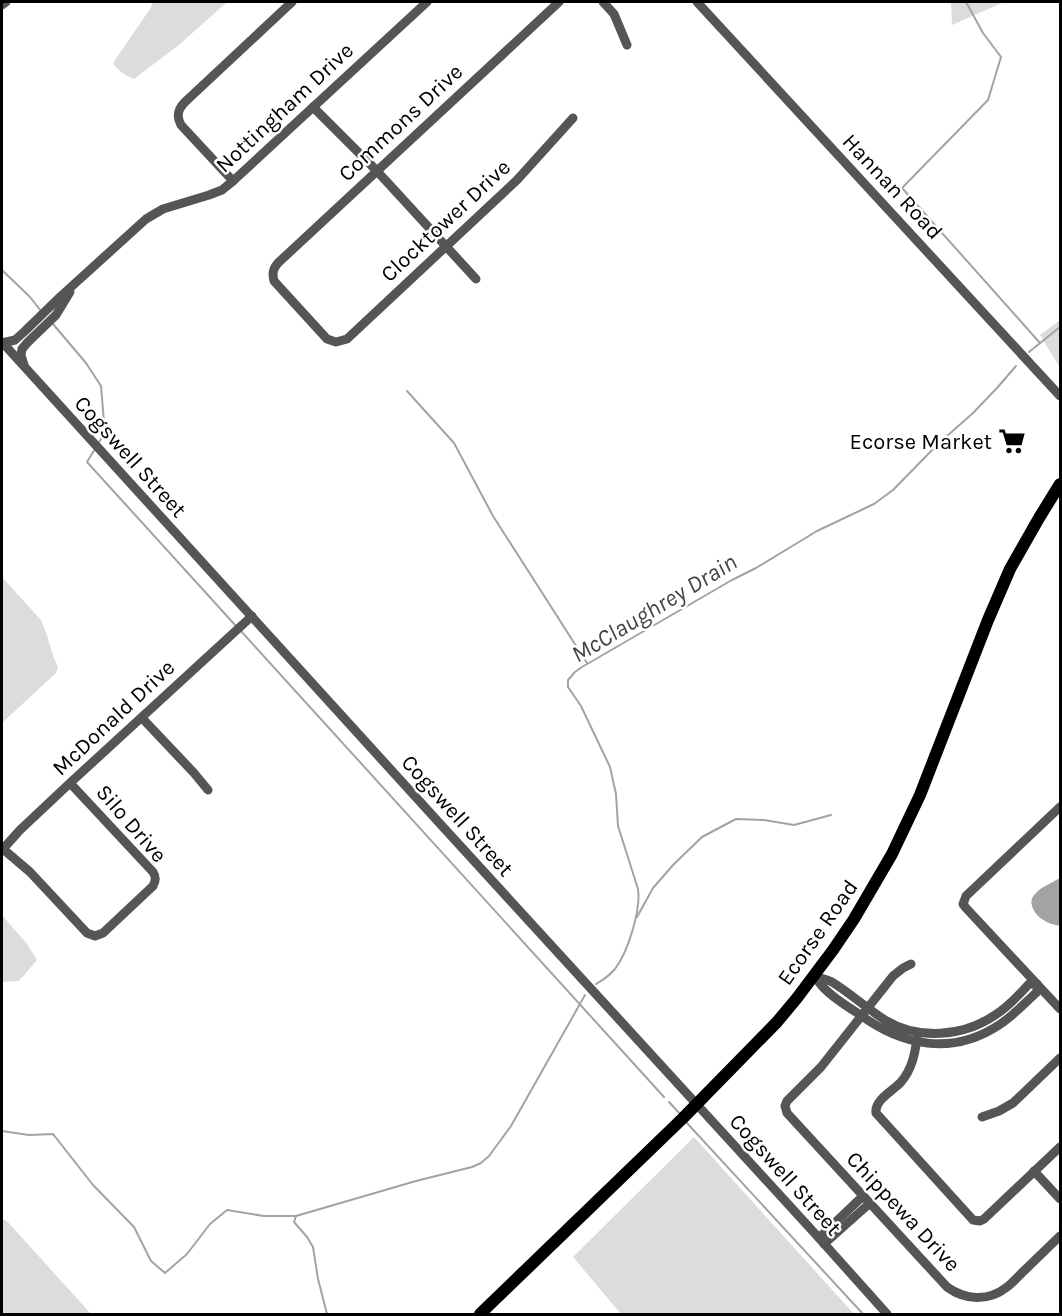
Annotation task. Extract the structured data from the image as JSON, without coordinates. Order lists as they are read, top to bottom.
{
  "streets": {
    "main road": ["Ecorse Road"],
    "street": [
      "Nottingham Drive",
      "Commons Drive",
      "Hannan Road",
      "Clocktower Drive",
      "Cogswell Street",
      "McDonald Drive",
      "Silo Drive",
      "Chippewa Drive"
    ]
  },
  "crossings": [
    ["Nottingham Drive", "Cogswell Street"],
    ["Commons Drive", "Clocktower Drive"],
    ["Cogswell Street", "McDonald Drive"],
    ["Cogswell Street", "Ecorse Road"],
    ["McDonald Drive", "Silo Drive"]
  ],
  "water": ["McClaughrey Drain"],
  "places": {
    "supermarket": ["Ecorse Market"]
  }
}
